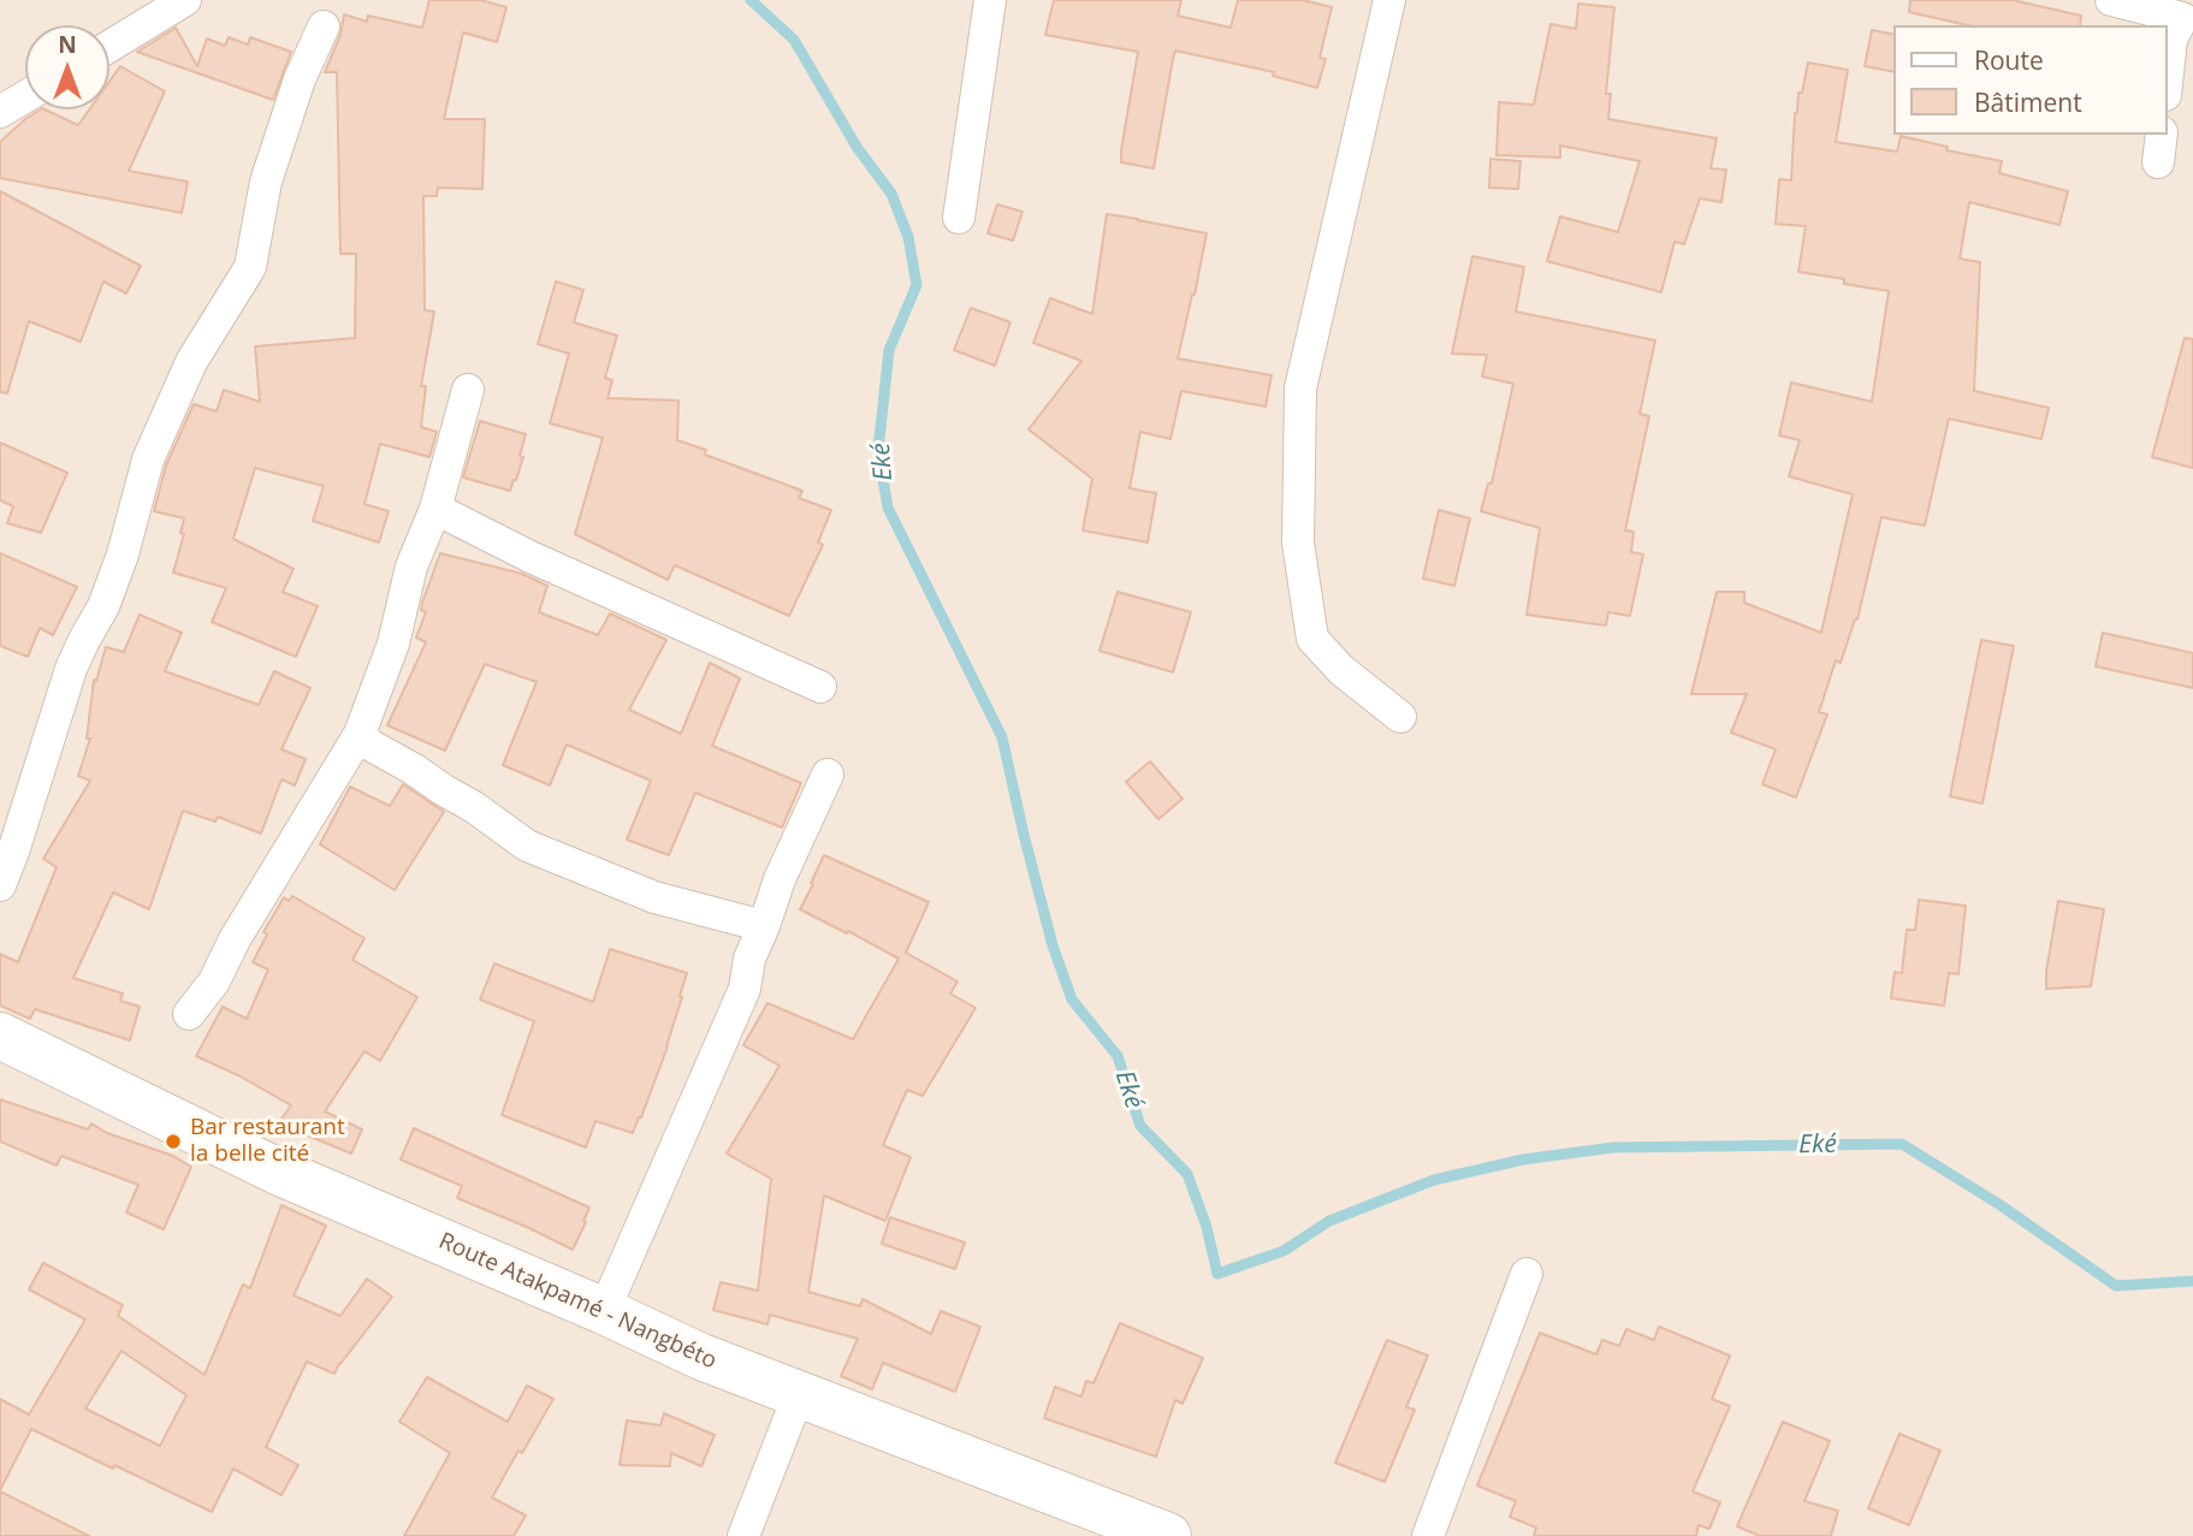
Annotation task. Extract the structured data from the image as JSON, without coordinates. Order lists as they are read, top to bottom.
{
  "streets": {
    "main road": ["Route Atakpamé - Nangbéto"]
  },
  "water": ["Eké"],
  "places": ["Bar restaurant la belle cité"],
  "legend": ["Route", "Bâtiment"],
  "north": "top"
}
